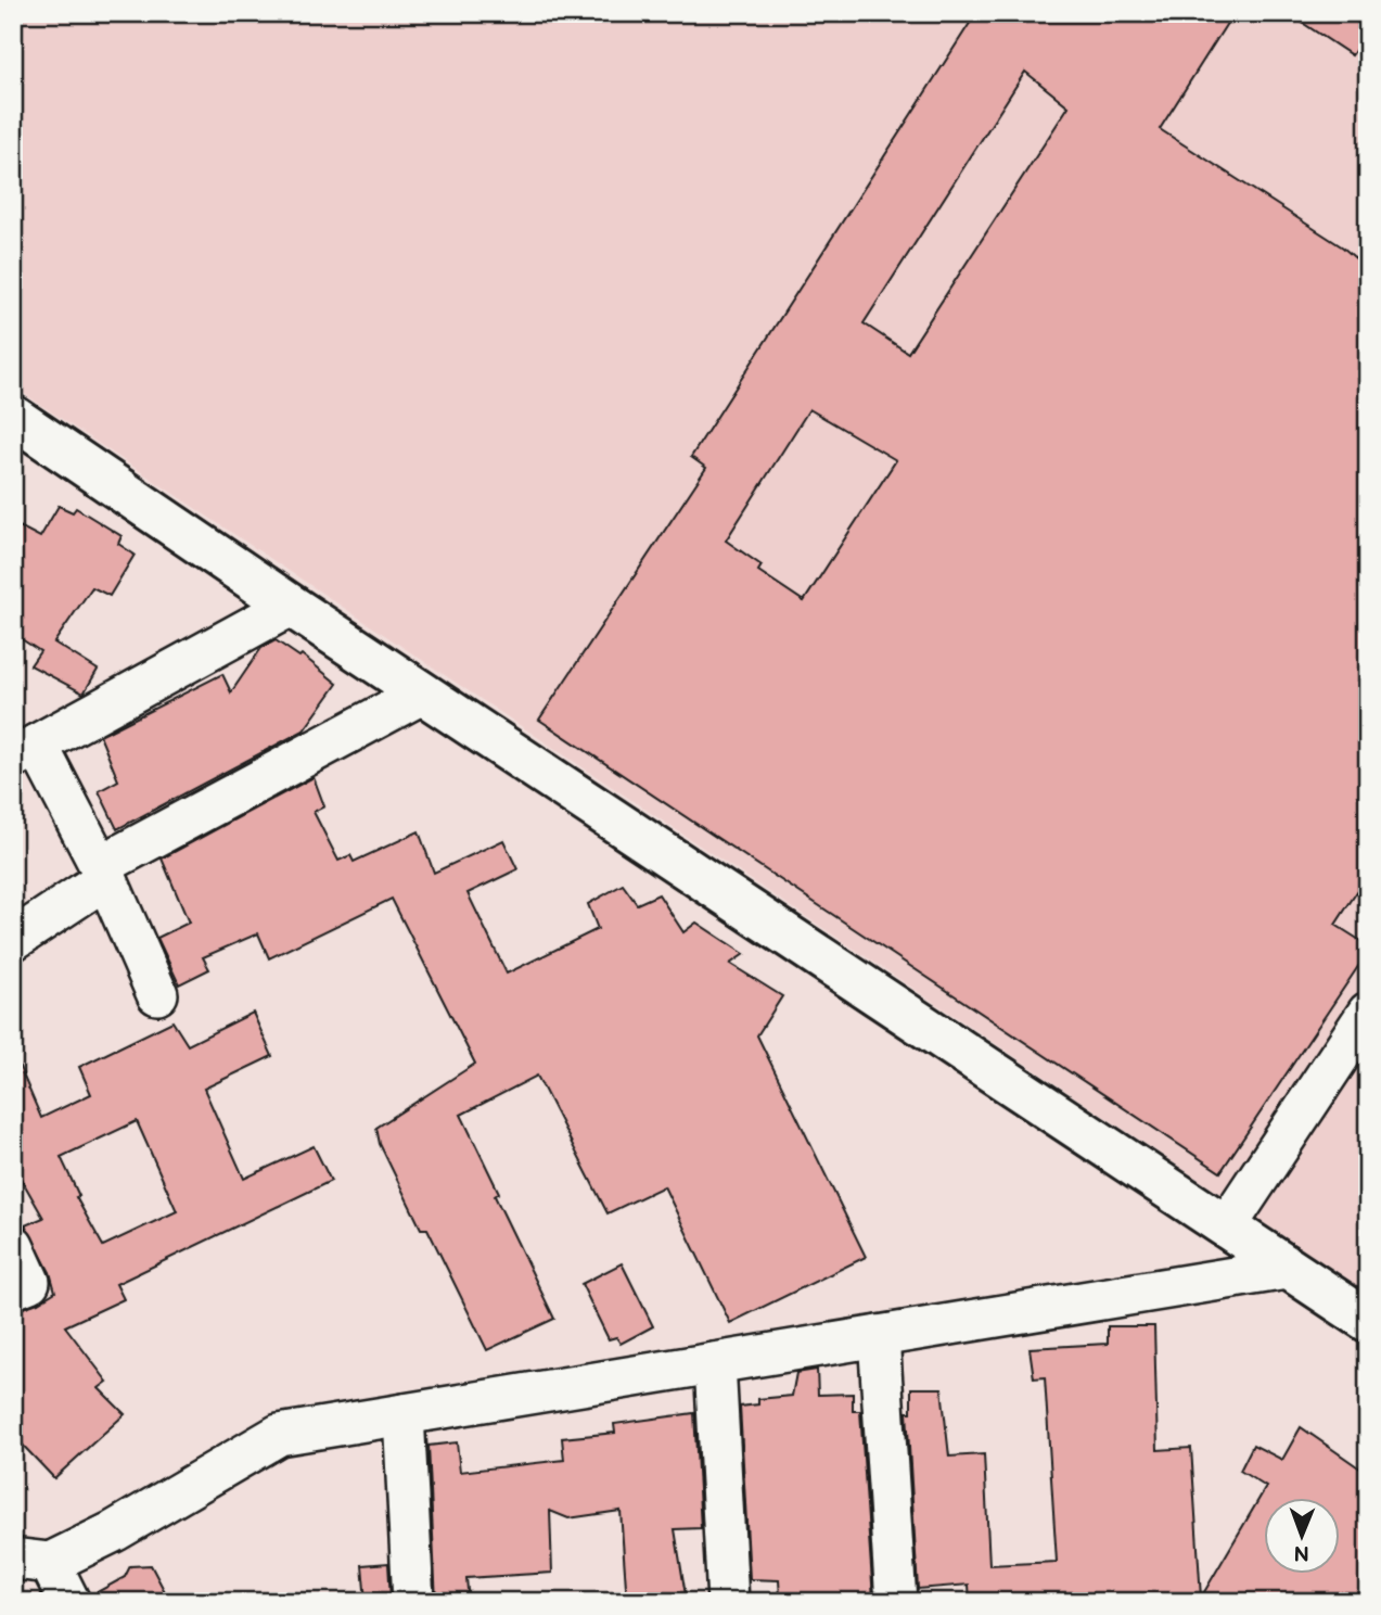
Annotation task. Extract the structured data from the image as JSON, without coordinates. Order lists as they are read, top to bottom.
{
  "north": "bottom"
}
